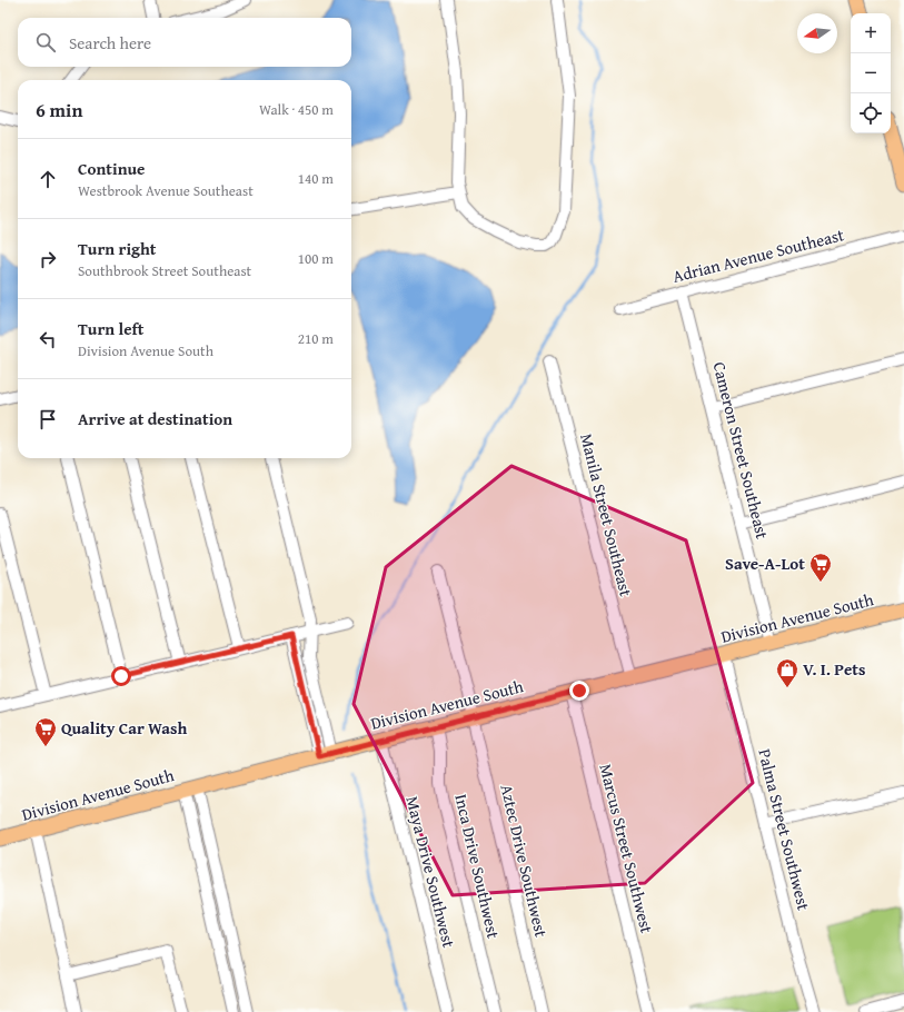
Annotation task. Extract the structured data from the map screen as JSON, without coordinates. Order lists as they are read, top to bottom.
{
  "streets": {
    "main road": ["Division Avenue South"],
    "street": [
      "Adrian Avenue Southeast",
      "Cameron Street Southeast",
      "Manila Street Southeast",
      "Palma Street Southwest",
      "Marcus Street Southwest",
      "Aztec Drive Southwest",
      "Inca Drive Southwest",
      "Maya Drive Southwest"
    ]
  },
  "crossings": [
    ["Adrian Avenue Southeast", "Cameron Street Southeast"],
    ["Cameron Street Southeast", "Division Avenue South"],
    ["Manila Street Southeast", "Division Avenue South"],
    ["Division Avenue South", "Palma Street Southwest"],
    ["Division Avenue South", "Marcus Street Southwest"],
    ["Division Avenue South", "Aztec Drive Southwest"],
    ["Division Avenue South", "Inca Drive Southwest"],
    ["Division Avenue South", "Maya Drive Southwest"]
  ],
  "places": {
    "supermarket": ["Save-A-Lot", "Quality Car Wash"],
    "shop": ["V. I. Pets"]
  },
  "north": "left",
  "page": {
    "map_buttons": ["+", "−"],
    "search": "Search here",
    "heading": ["6 min", "Walk · 450 m"],
    "list": [
      ["Continue", "Westbrook Avenue Southeast", "140 m"],
      ["Turn right", "Southbrook Street Southeast", "100 m"],
      ["Turn left", "Division Avenue South", "210 m"],
      "Arrive at destination"
    ]
  }
}
